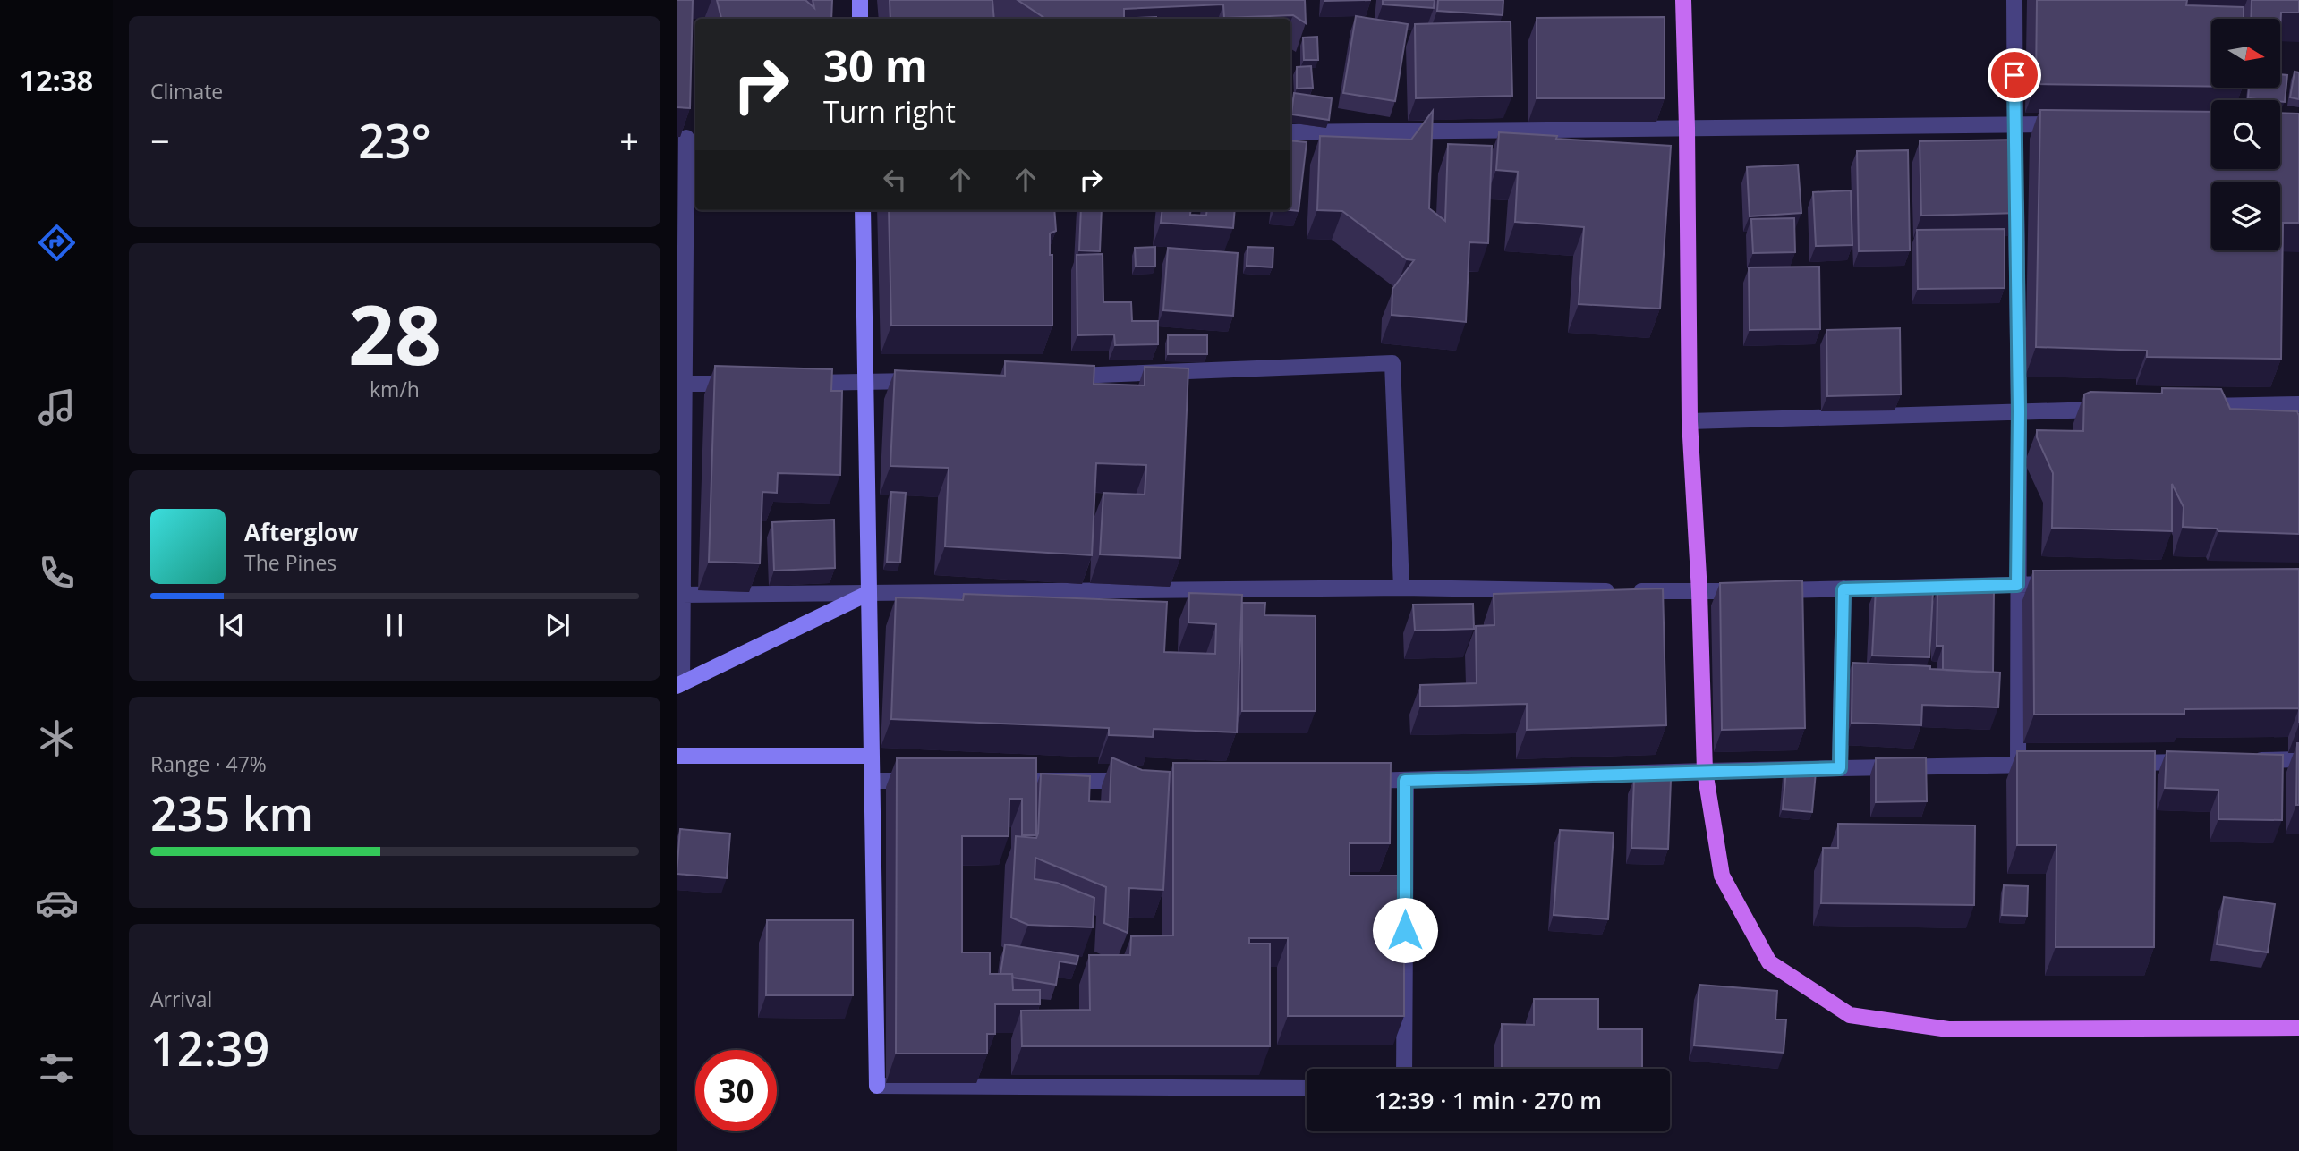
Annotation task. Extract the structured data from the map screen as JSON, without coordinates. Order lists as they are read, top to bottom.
{
  "north": "right",
  "page": {
    "tabs": "12:38",
    "tile": [
      "Climate",
      ["28", "km/h"],
      ["Range · 47%", "235 km"],
      ["Arrival", "12:39"]
    ],
    "turn": ["30 m", "Turn right"],
    "heat": ["−", "23°", "+"],
    "song": ["Afterglow", "The Pines"],
    "limit": "30",
    "trip": "12:39 · 1 min · 270 m"
  }
}
